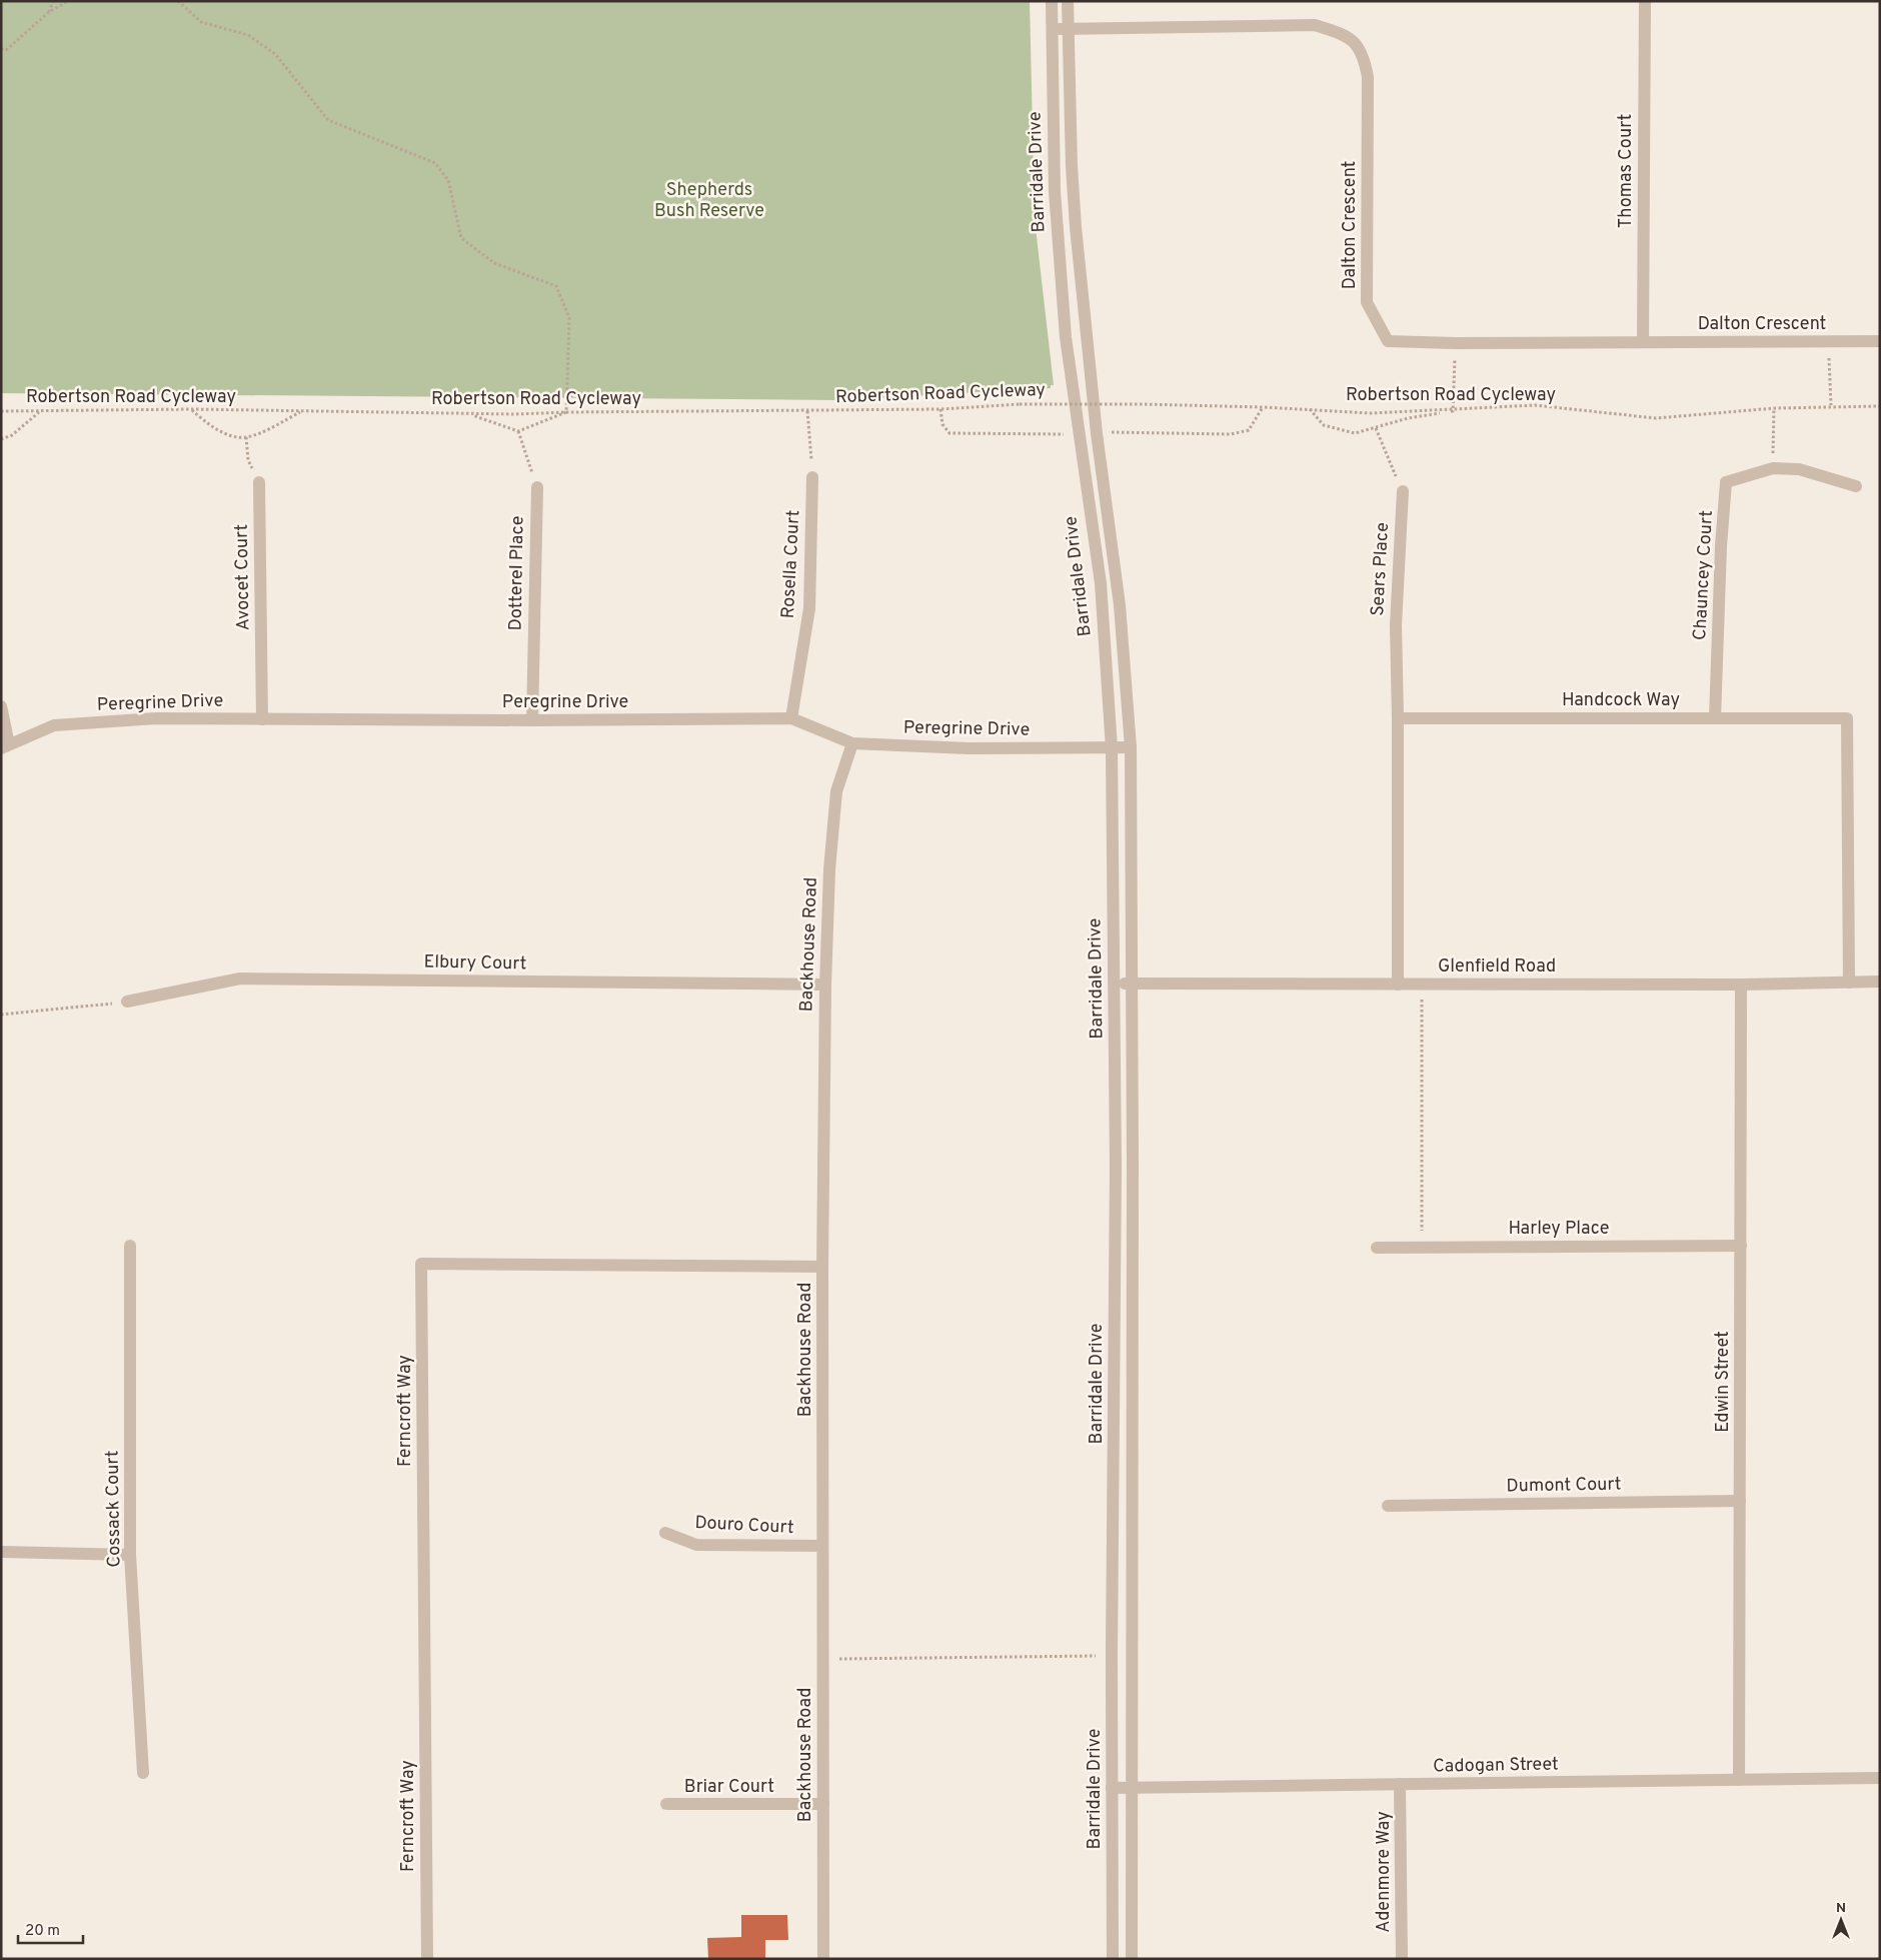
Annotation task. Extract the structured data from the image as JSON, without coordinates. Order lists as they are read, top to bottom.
{
  "streets": {
    "street": [
      "Thomas Court",
      "Barridale Drive",
      "Dalton Crescent",
      "Rosella Court",
      "Sears Place",
      "Dotterel Place",
      "Chauncey Court",
      "Avocet Court",
      "Handcock Way",
      "Peregrine Drive",
      "Backhouse Road",
      "Elbury Court",
      "Glenfield Road",
      "Harley Place",
      "Edwin Street",
      "Ferncroft Way",
      "Dumont Court",
      "Cossack Court",
      "Douro Court",
      "Cadogan Street",
      "Briar Court",
      "Adenmore Way"
    ],
    "path": ["Robertson Road Cycleway"]
  },
  "crossings": [
    ["Thomas Court", "Dalton Crescent"],
    ["Barridale Drive", "Dalton Crescent"],
    ["Barridale Drive", "Peregrine Drive"],
    ["Barridale Drive", "Glenfield Road"],
    ["Barridale Drive", "Cadogan Street"],
    ["Rosella Court", "Peregrine Drive"],
    ["Sears Place", "Handcock Way"],
    ["Dotterel Place", "Peregrine Drive"],
    ["Chauncey Court", "Handcock Way"],
    ["Avocet Court", "Peregrine Drive"],
    ["Handcock Way", "Glenfield Road"],
    ["Peregrine Drive", "Backhouse Road"],
    ["Backhouse Road", "Elbury Court"],
    ["Backhouse Road", "Ferncroft Way"],
    ["Backhouse Road", "Douro Court"],
    ["Backhouse Road", "Briar Court"],
    ["Glenfield Road", "Edwin Street"],
    ["Harley Place", "Edwin Street"],
    ["Edwin Street", "Dumont Court"],
    ["Edwin Street", "Cadogan Street"],
    ["Cadogan Street", "Adenmore Way"]
  ],
  "parks": ["Shepherds Bush Reserve"],
  "scale_bar": "20 m",
  "north": "top"
}
